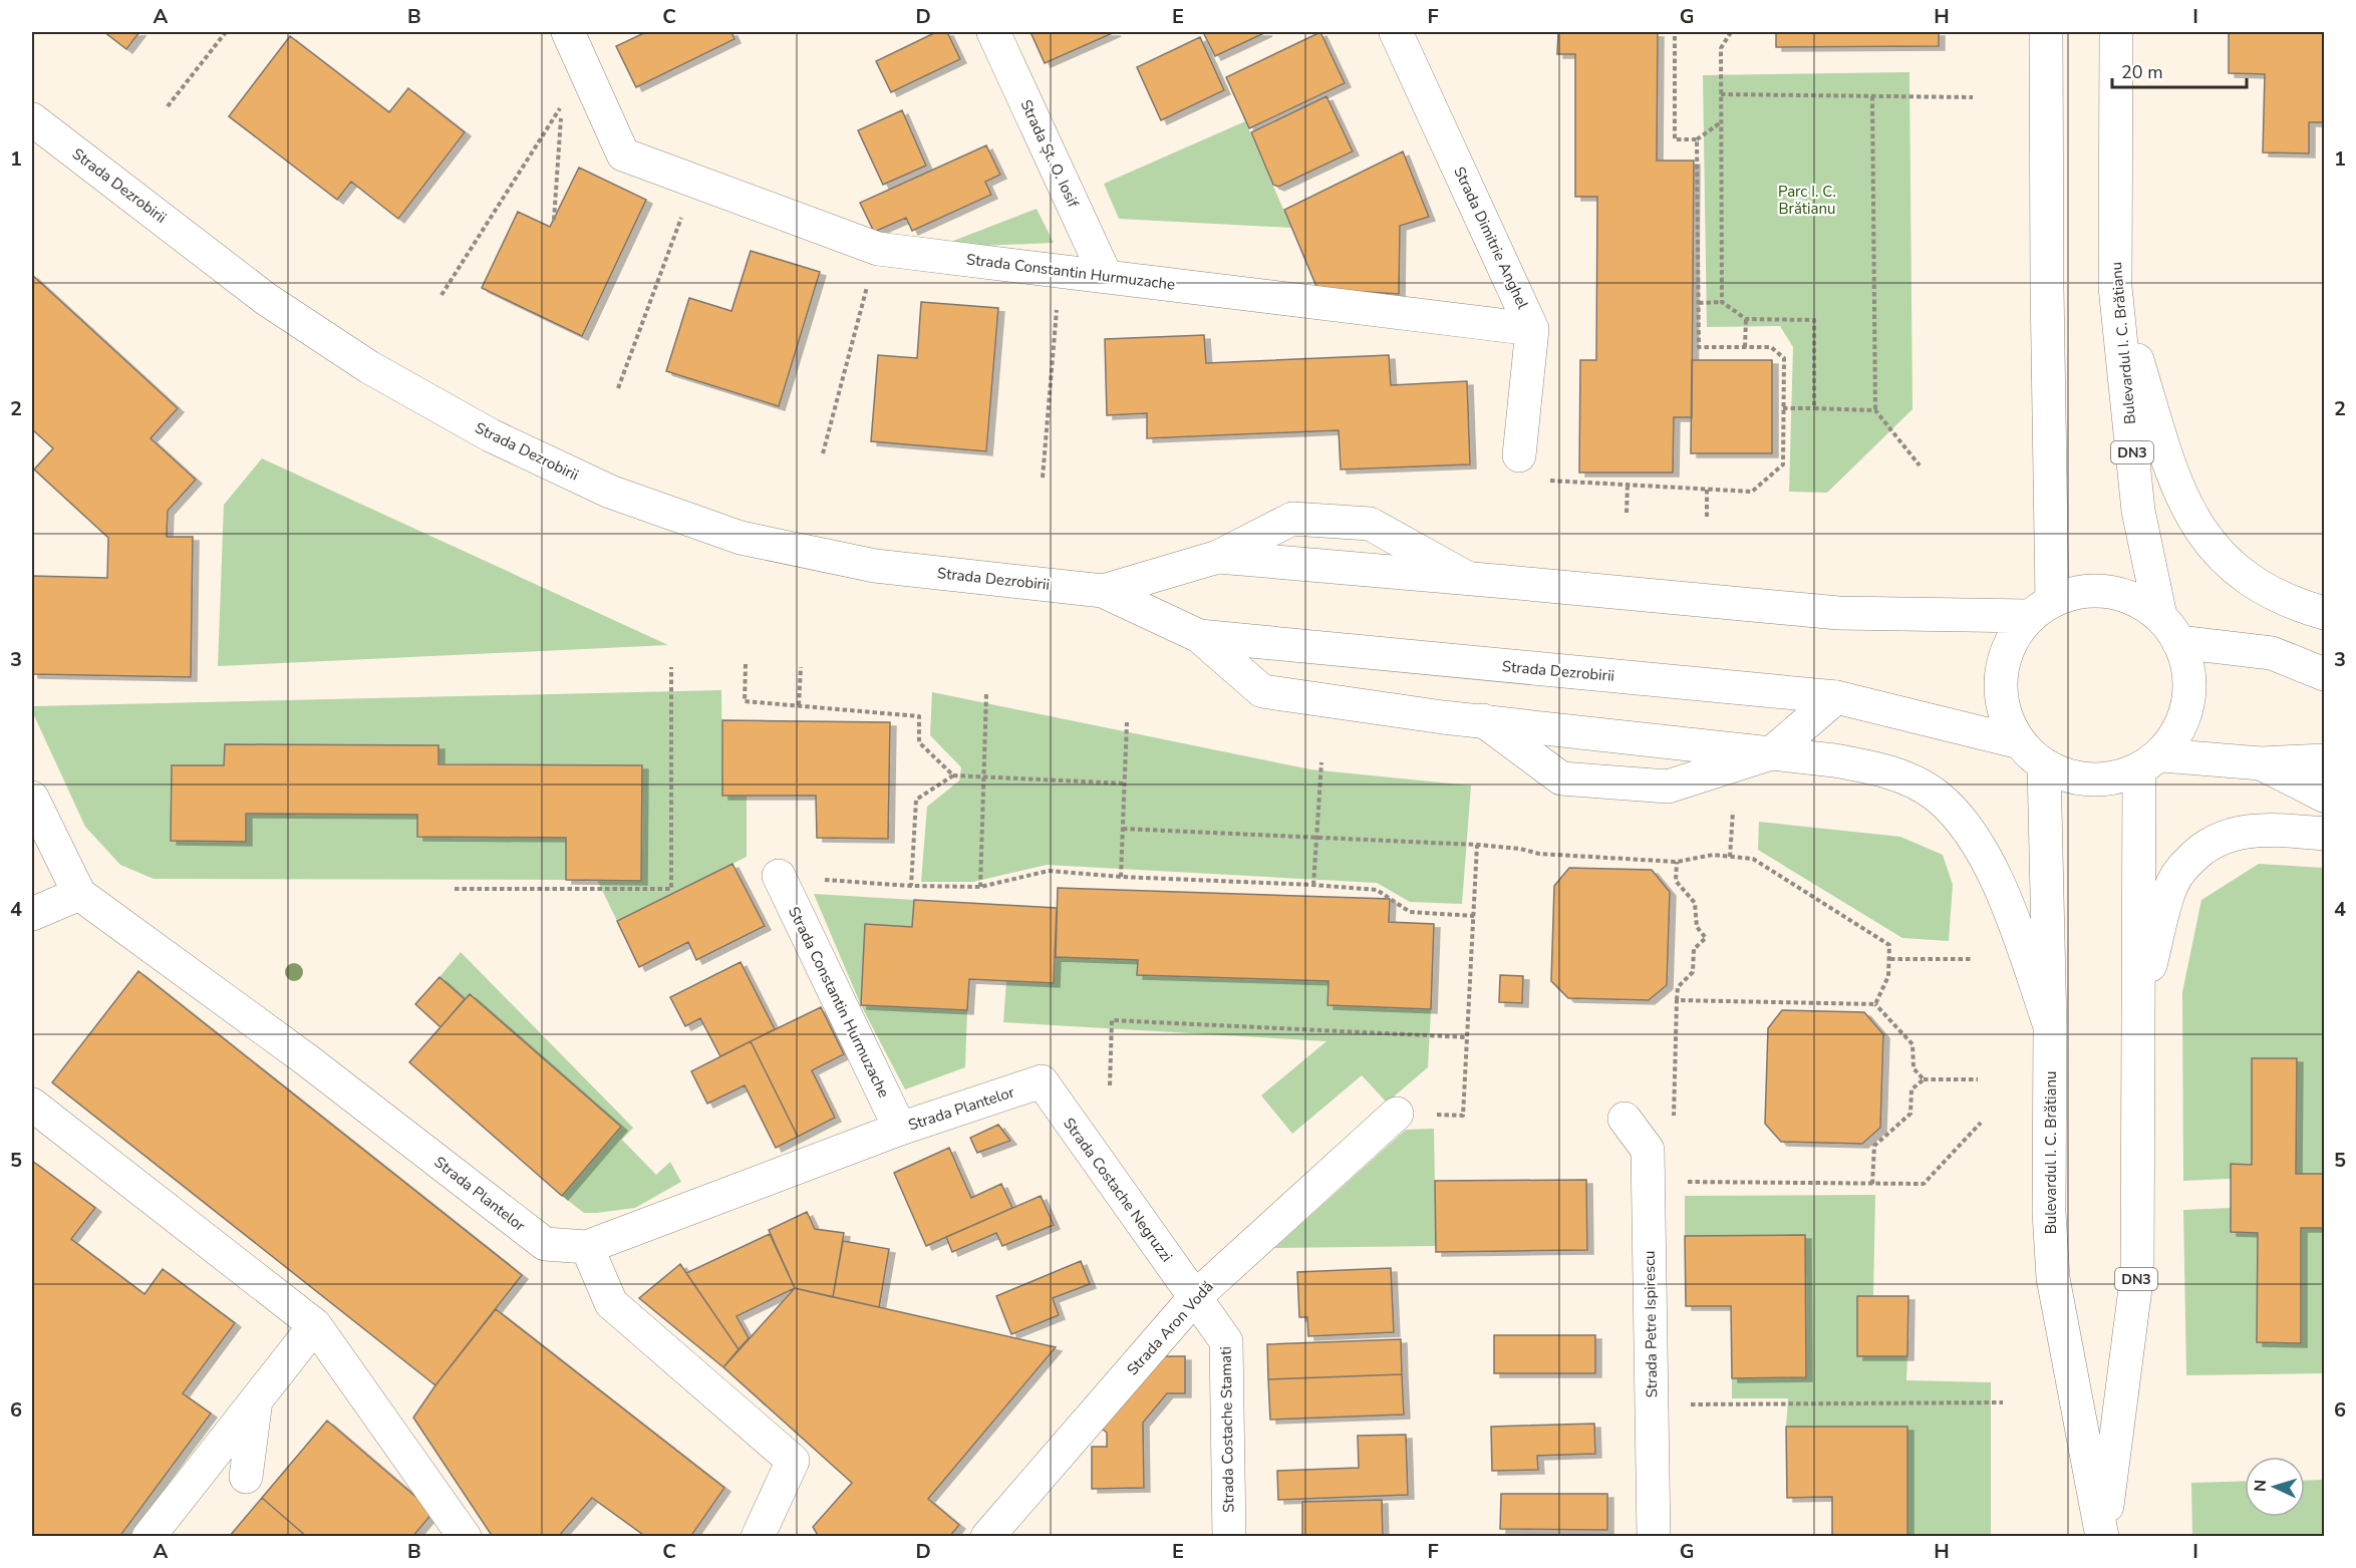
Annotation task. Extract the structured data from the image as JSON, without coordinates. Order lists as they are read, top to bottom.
{
  "streets": {
    "main road": [
      "Strada Șt. O. Iosif",
      "Strada Dezrobirii",
      "Strada Dimitrie Anghel",
      "Strada Constantin Hurmuzache",
      "Bulevardul I. C. Brătianu",
      "DN3",
      "Strada Plantelor",
      "Strada Costache Negruzzi",
      "Strada Petre Ispirescu",
      "Strada Aron Vodă",
      "Strada Costache Stamati"
    ]
  },
  "crossings": [
    ["Strada Șt. O. Iosif", "Strada Constantin Hurmuzache"],
    ["Strada Dezrobirii", "Bulevardul I. C. Brătianu"],
    ["Strada Dezrobirii", "DN3"],
    ["Strada Dimitrie Anghel", "Strada Constantin Hurmuzache"],
    ["Strada Constantin Hurmuzache", "Strada Plantelor"],
    ["Bulevardul I. C. Brătianu", "DN3"],
    ["Strada Plantelor", "Strada Costache Negruzzi"],
    ["Strada Costache Negruzzi", "Strada Aron Vodă"],
    ["Strada Costache Negruzzi", "Strada Costache Stamati"],
    ["Strada Aron Vodă", "Strada Costache Stamati"]
  ],
  "parks": ["Parc I. C. Brătianu"],
  "scale_bar": "20 m",
  "north": "left",
  "grid": {
    "columns": [
      "A",
      "B",
      "C",
      "D",
      "E",
      "F",
      "G",
      "H",
      "I"
    ],
    "rows": [
      "1",
      "2",
      "3",
      "4",
      "5",
      "6"
    ]
  }
}
